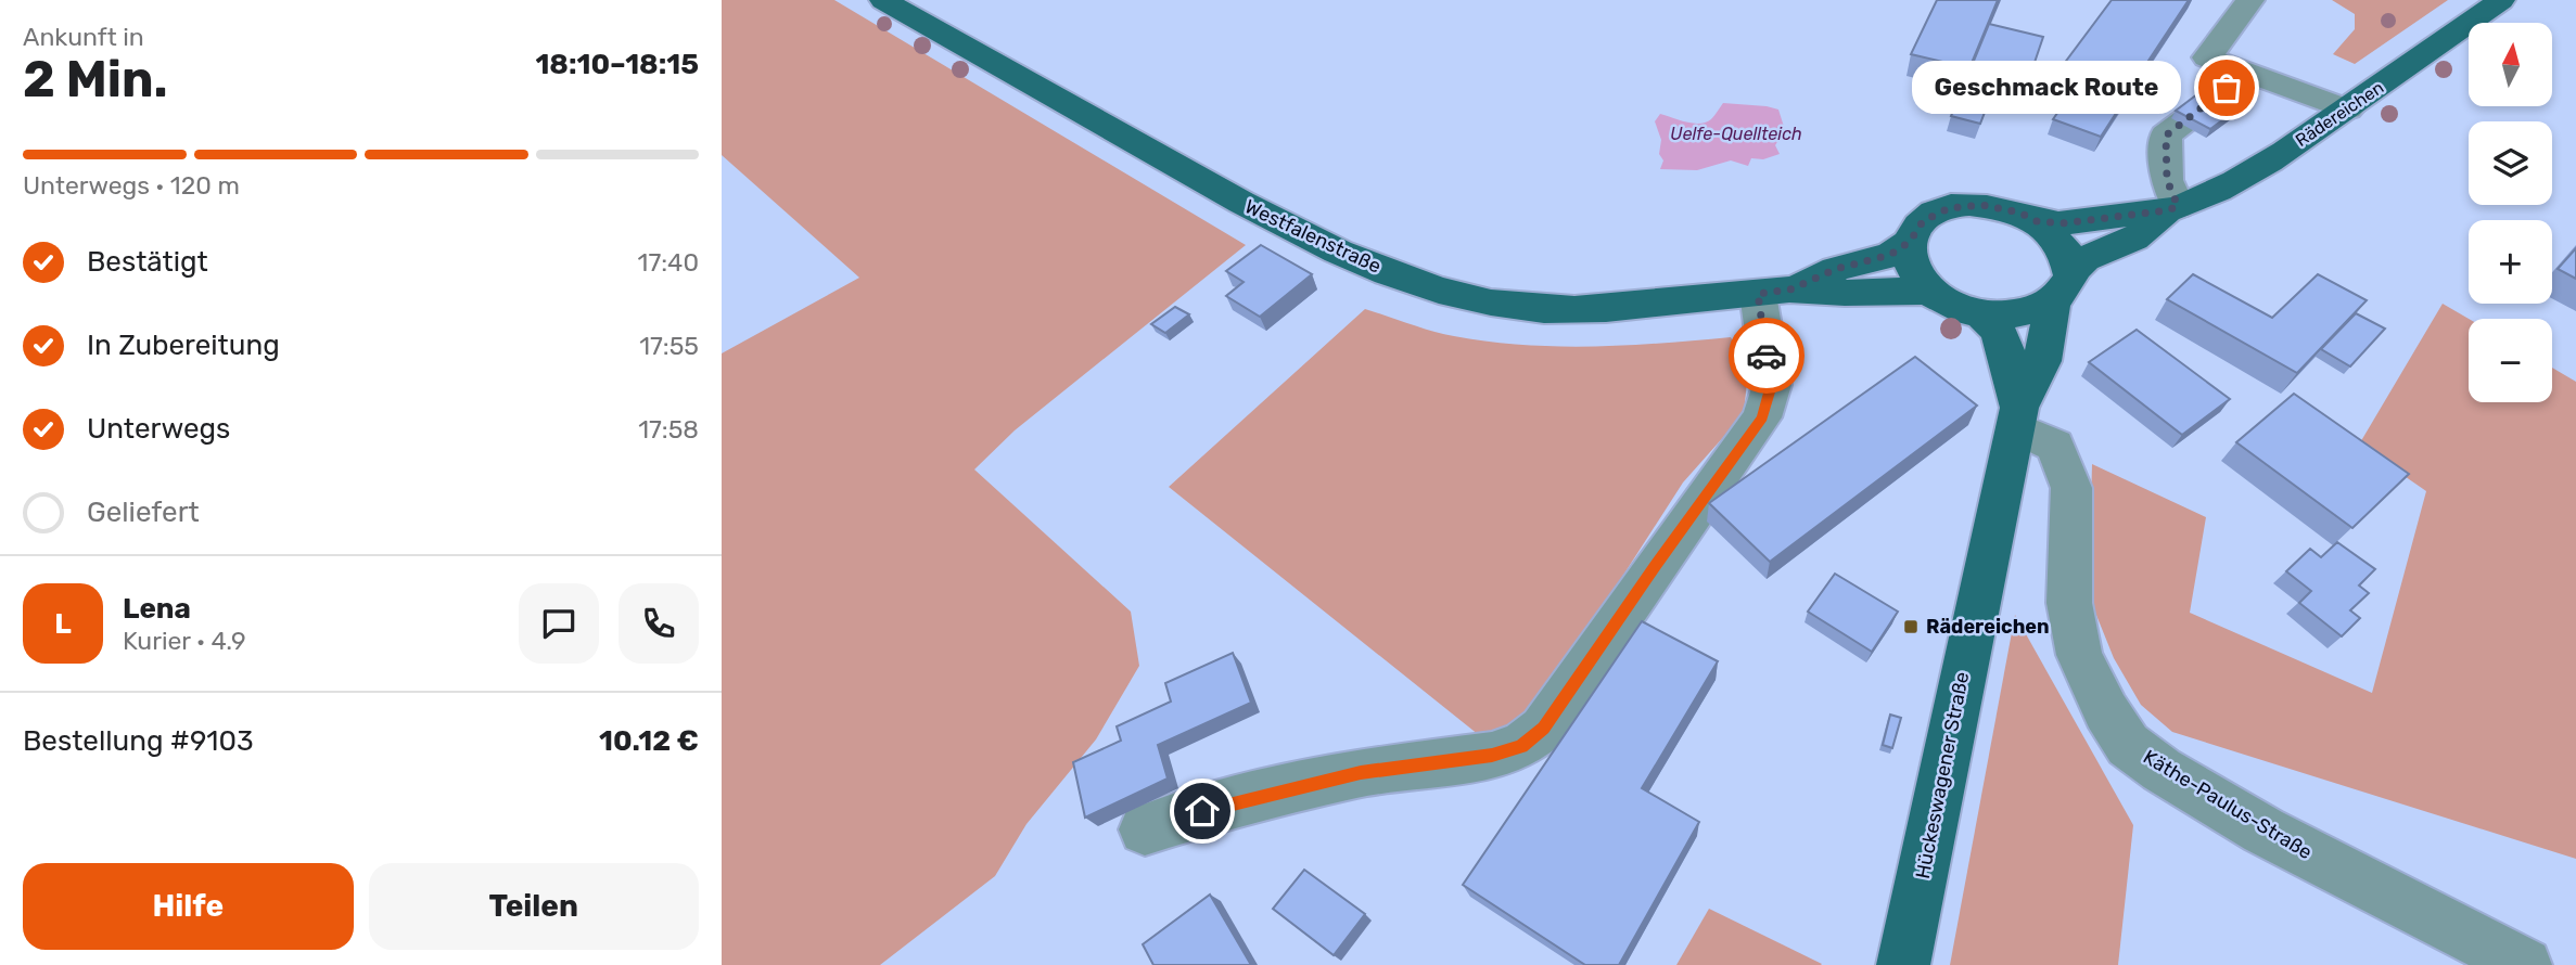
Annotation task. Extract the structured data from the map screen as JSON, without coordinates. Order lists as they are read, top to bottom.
{
  "streets": {
    "main road": ["Rädereichen", "Westfalenstraße", "Hückeswagener Straße"],
    "street": ["Käthe-Paulus-Straße"]
  },
  "crossings": [
    ["Rädereichen", "Westfalenstraße"],
    ["Rädereichen", "Hückeswagener Straße"],
    ["Westfalenstraße", "Hückeswagener Straße"],
    ["Hückeswagener Straße", "Käthe-Paulus-Straße"]
  ],
  "water": ["Uelfe-Quellteich"],
  "places": {
    "other": ["Geschmack Route"],
    "transit": ["Rädereichen"]
  },
  "north": "top",
  "page": {
    "heading": ["2 Min.", "Ankunft in", "18:10–18:15"],
    "panel": [
      "Lena",
      "Kurier · 4.9",
      "Bestellung #9103",
      "10.12 €"
    ],
    "map_buttons": ["+", "−"],
    "bubble": "Geschmack Route",
    "bar": "Unterwegs · 120 m",
    "list": [
      ["Bestätigt", "17:40"],
      ["In Zubereitung", "17:55"],
      ["Unterwegs", "17:58"],
      "Geliefert"
    ],
    "round": "L",
    "buttons": ["Hilfe", "Teilen"]
  }
}
